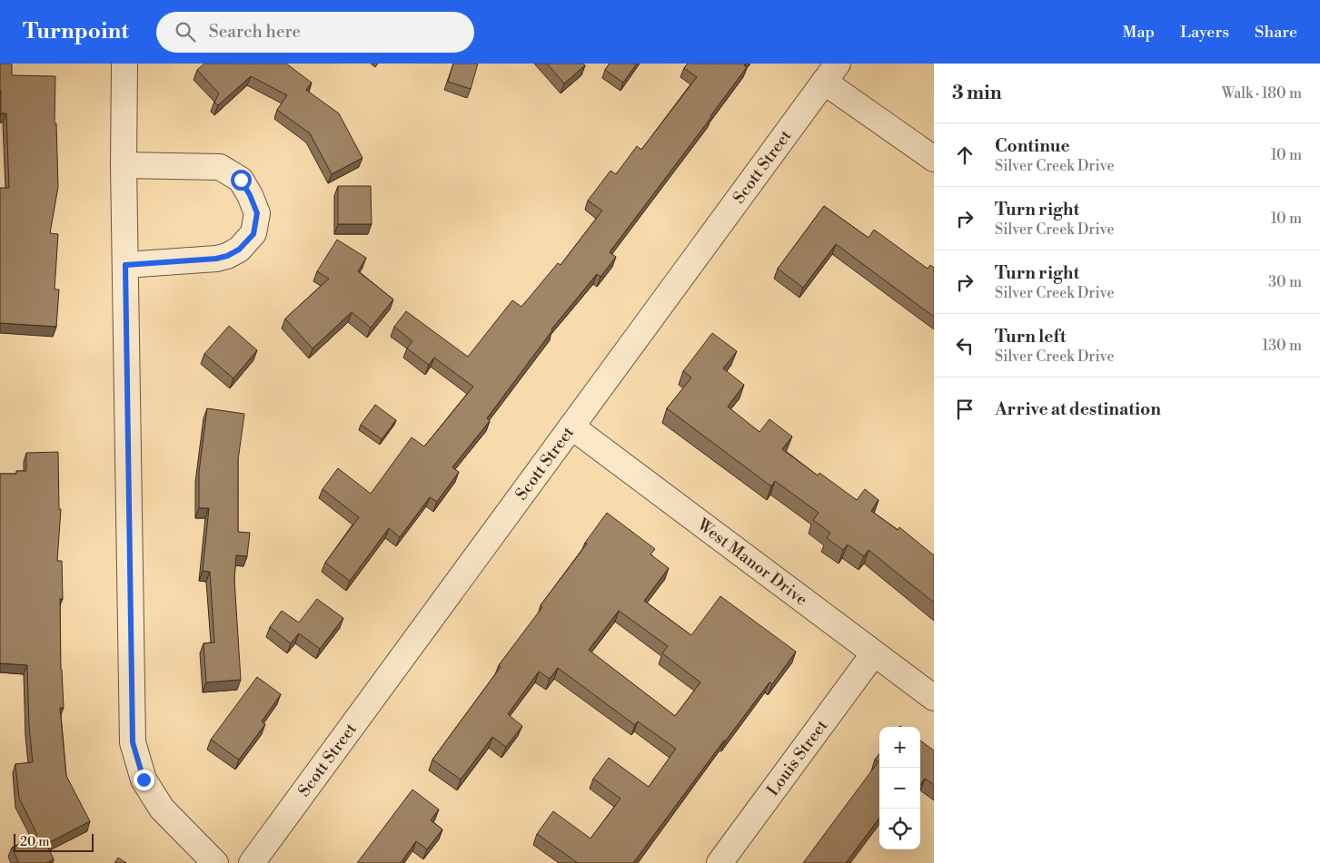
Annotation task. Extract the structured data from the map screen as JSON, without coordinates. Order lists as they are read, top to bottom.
{
  "streets": {
    "street": ["Scott Street", "West Manor Drive", "Louis Street"]
  },
  "crossings": [
    ["Scott Street", "West Manor Drive"],
    ["West Manor Drive", "Louis Street"]
  ],
  "scale_bar": "20 m",
  "page": {
    "header": "Turnpoint",
    "search": "Search here",
    "nav": ["Map", "Layers", "Share"],
    "heading": ["3 min", "Walk · 180 m"],
    "list": [
      ["Continue", "Silver Creek Drive", "10 m"],
      ["Turn right", "Silver Creek Drive", "10 m"],
      ["Turn right", "Silver Creek Drive", "30 m"],
      ["Turn left", "Silver Creek Drive", "130 m"],
      "Arrive at destination"
    ],
    "map_buttons": ["+", "−"],
    "scale": "20 m"
  }
}
